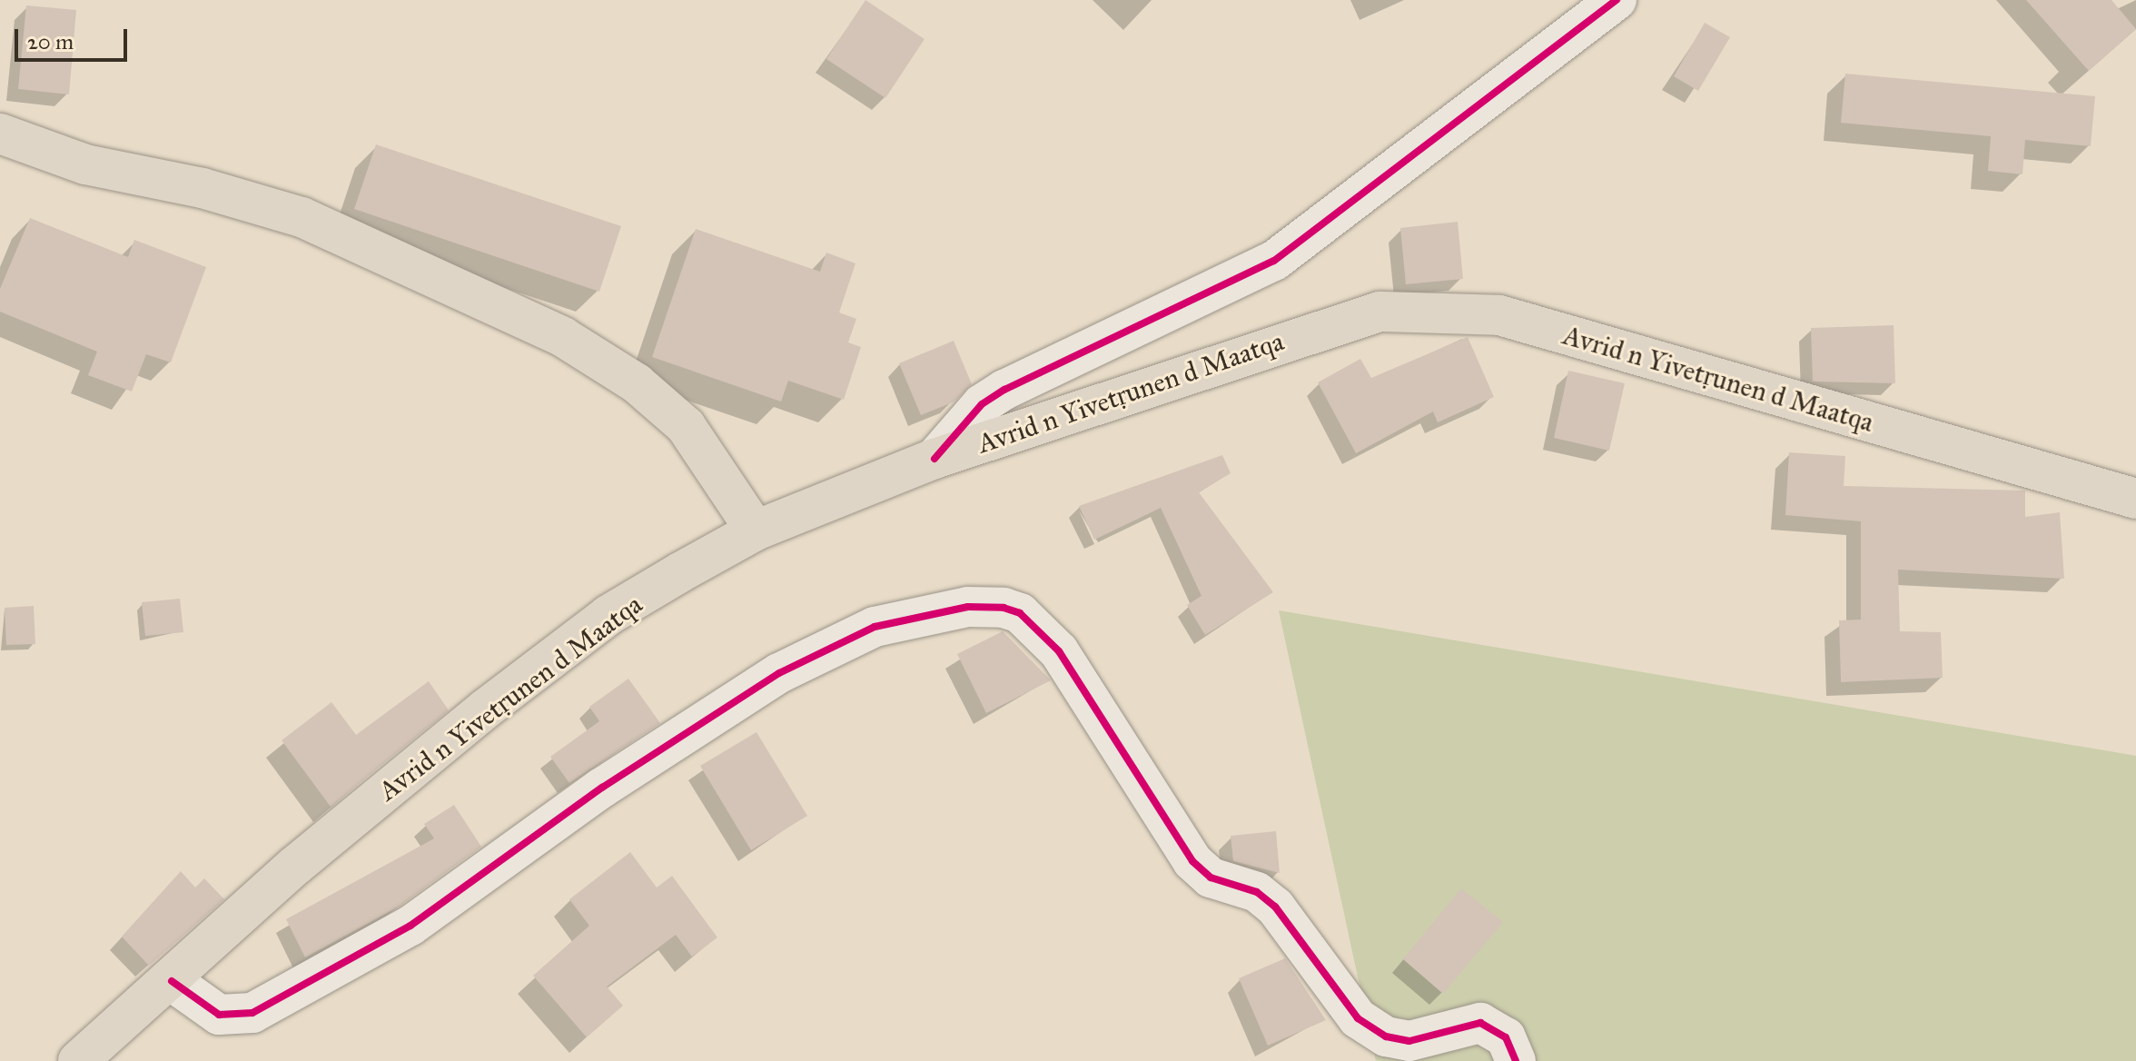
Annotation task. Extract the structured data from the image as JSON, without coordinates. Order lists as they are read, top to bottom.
{
  "streets": {
    "main road": ["Avrid n Yivetṛunen d Maatqa"]
  },
  "scale_bar": "20 m"
}
